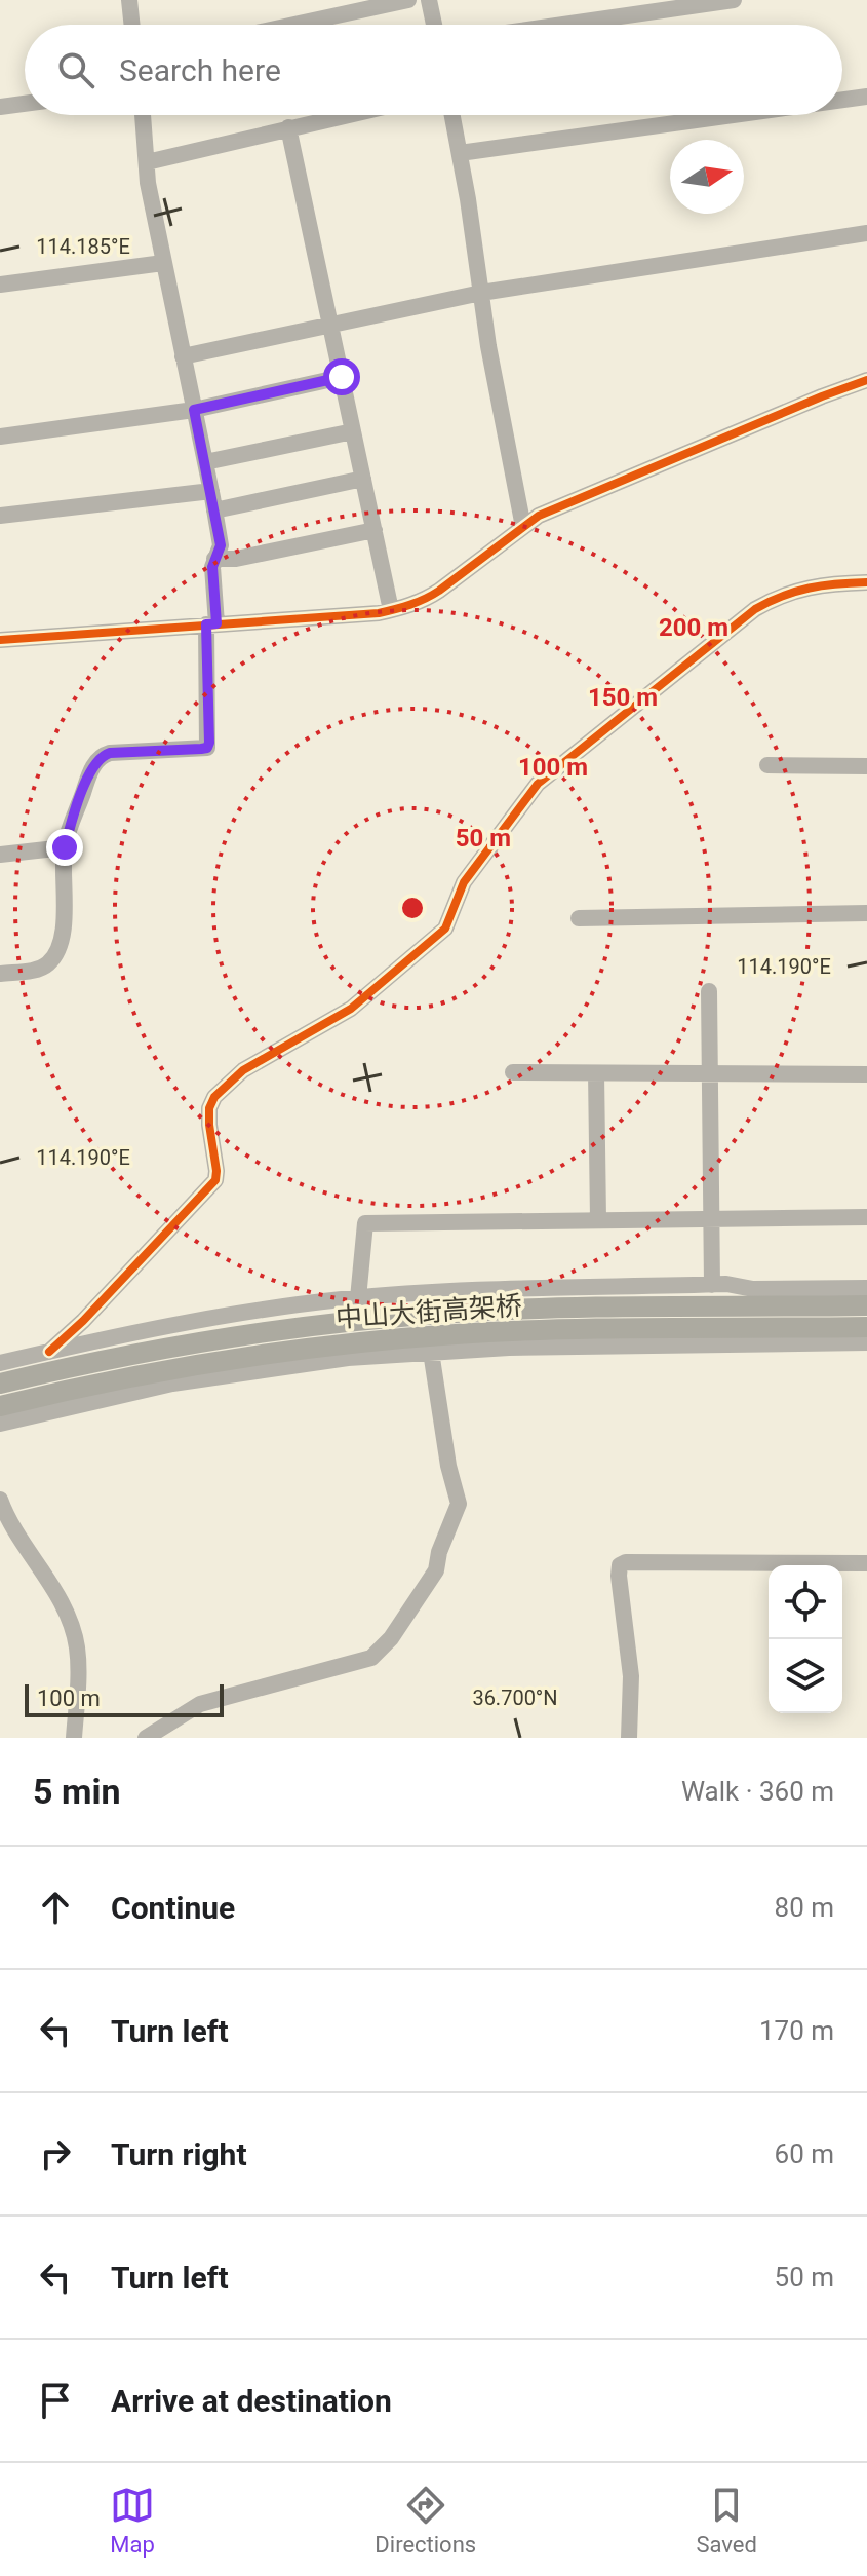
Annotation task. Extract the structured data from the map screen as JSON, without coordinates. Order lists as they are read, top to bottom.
{
  "streets": {
    "main road": ["中山大街高架桥"]
  },
  "scale_bar": "100 m",
  "north": "right",
  "page": {
    "search": "Search here",
    "scale": "100 m",
    "heading": ["5 min", "Walk · 360 m"],
    "list": [
      ["Continue", "80 m"],
      ["Turn left", "170 m"],
      ["Turn right", "60 m"],
      ["Turn left", "50 m"],
      "Arrive at destination"
    ],
    "nav": ["Map", "Directions", "Saved"]
  },
  "coordinates": ["114.185°E", "114.190°E", "36.700°N"],
  "rings": [
    "200 m",
    "150 m",
    "100 m",
    "50 m"
  ]
}
